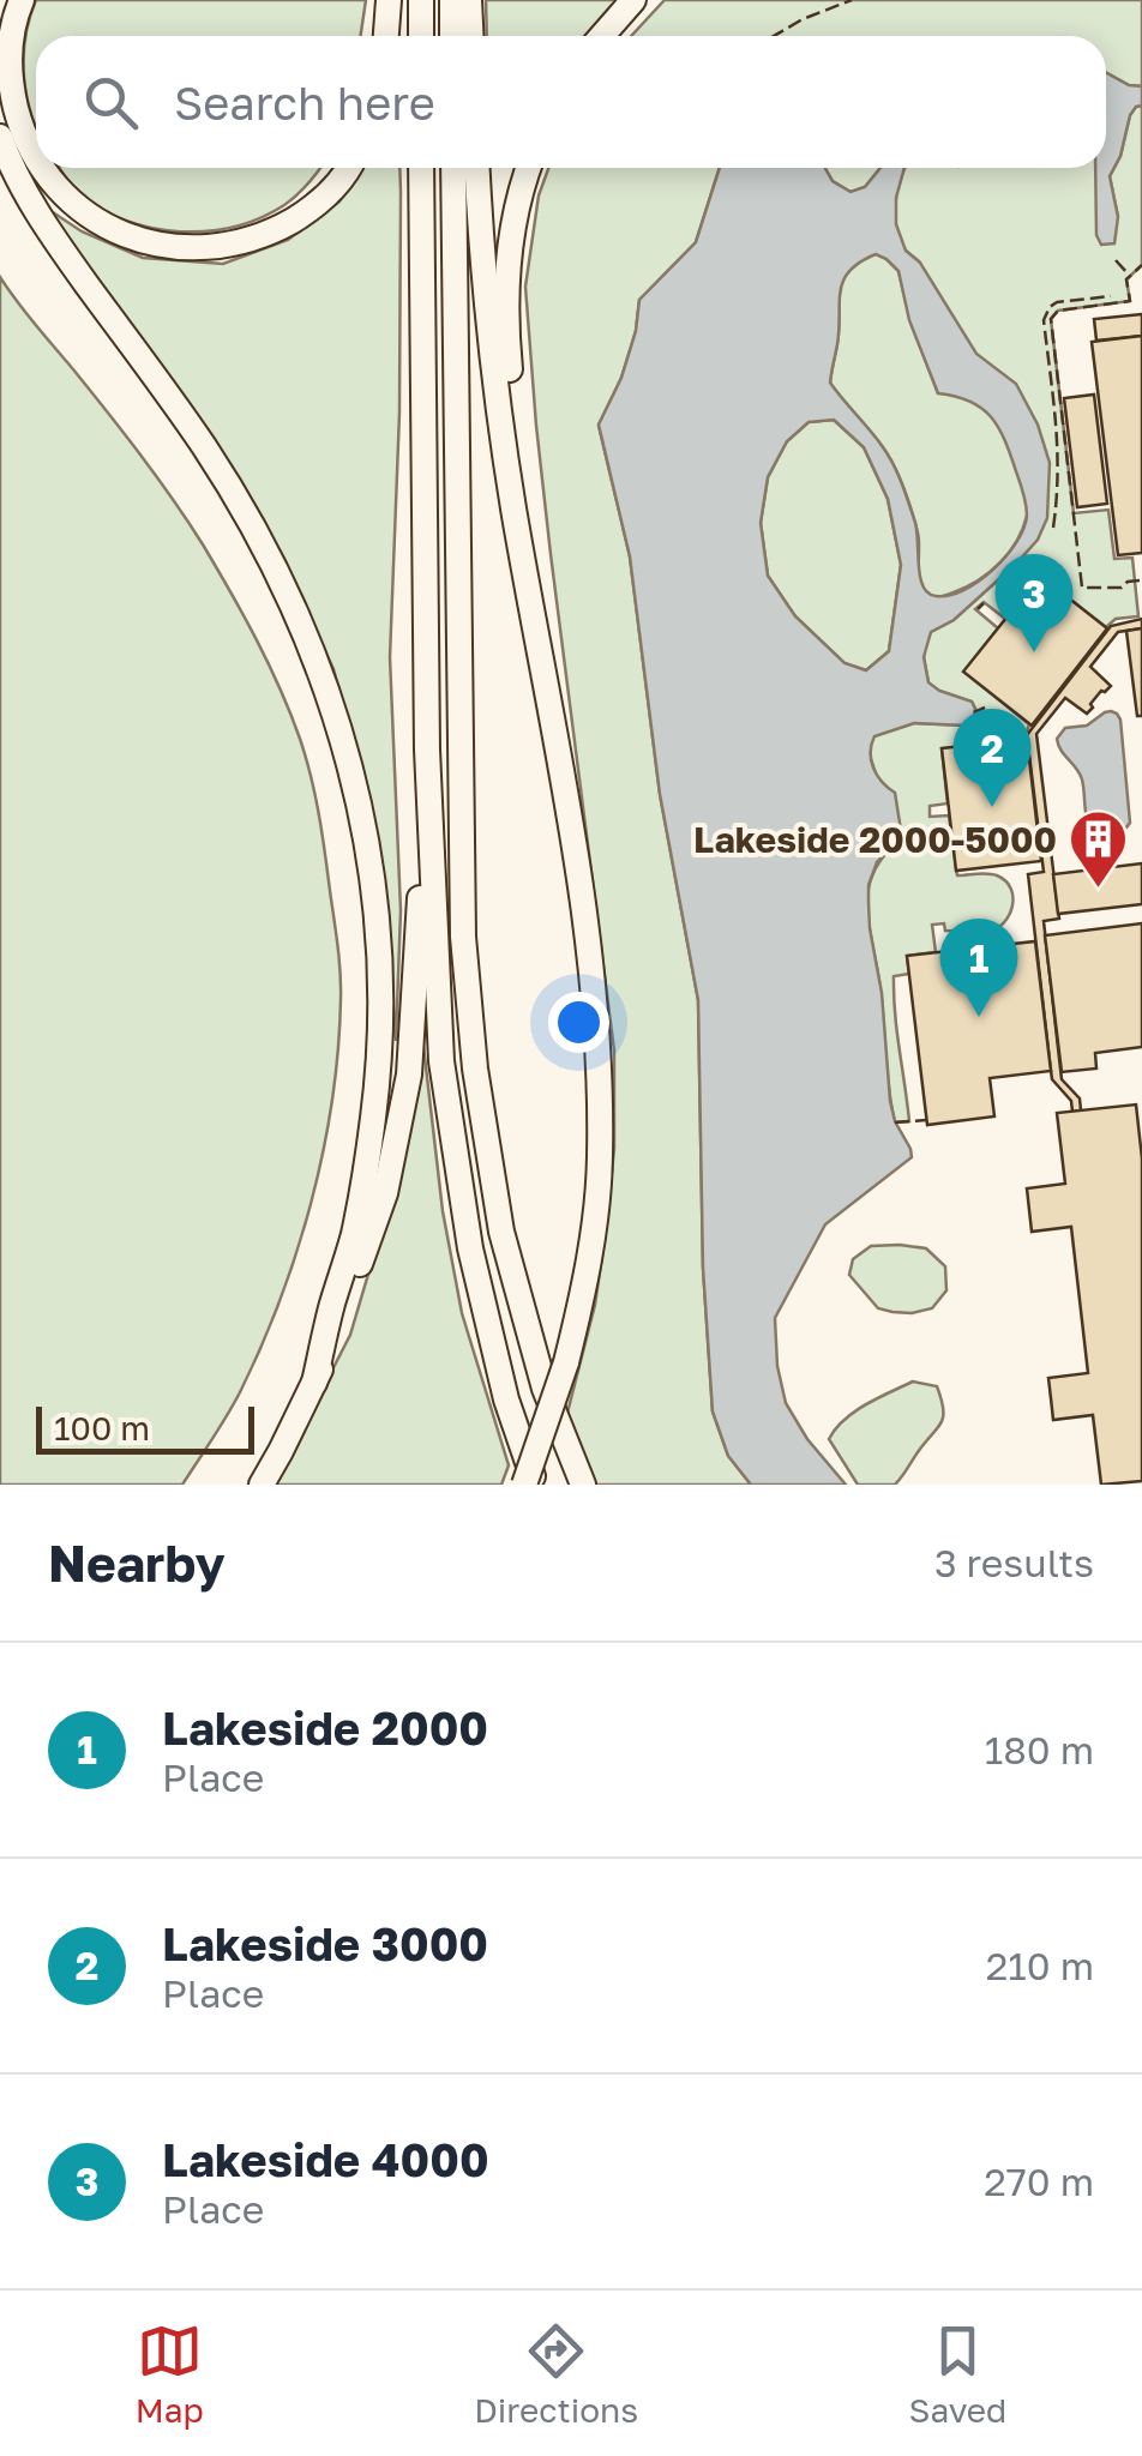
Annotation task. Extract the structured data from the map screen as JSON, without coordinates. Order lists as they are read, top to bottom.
{
  "places": {
    "building": ["Lakeside 2000-5000"]
  },
  "scale_bar": "100 m",
  "page": {
    "search": "Search here",
    "pins": ["3", "2", "1"],
    "scale": "100 m",
    "heading": ["Nearby", "3 results"],
    "list": [
      {
        "mark": "1",
        "name": "Lakeside 2000",
        "note": "Place",
        "value": "180 m"
      },
      {
        "mark": "2",
        "name": "Lakeside 3000",
        "note": "Place",
        "value": "210 m"
      },
      {
        "mark": "3",
        "name": "Lakeside 4000",
        "note": "Place",
        "value": "270 m"
      }
    ],
    "nav": ["Map", "Directions", "Saved"]
  }
}
